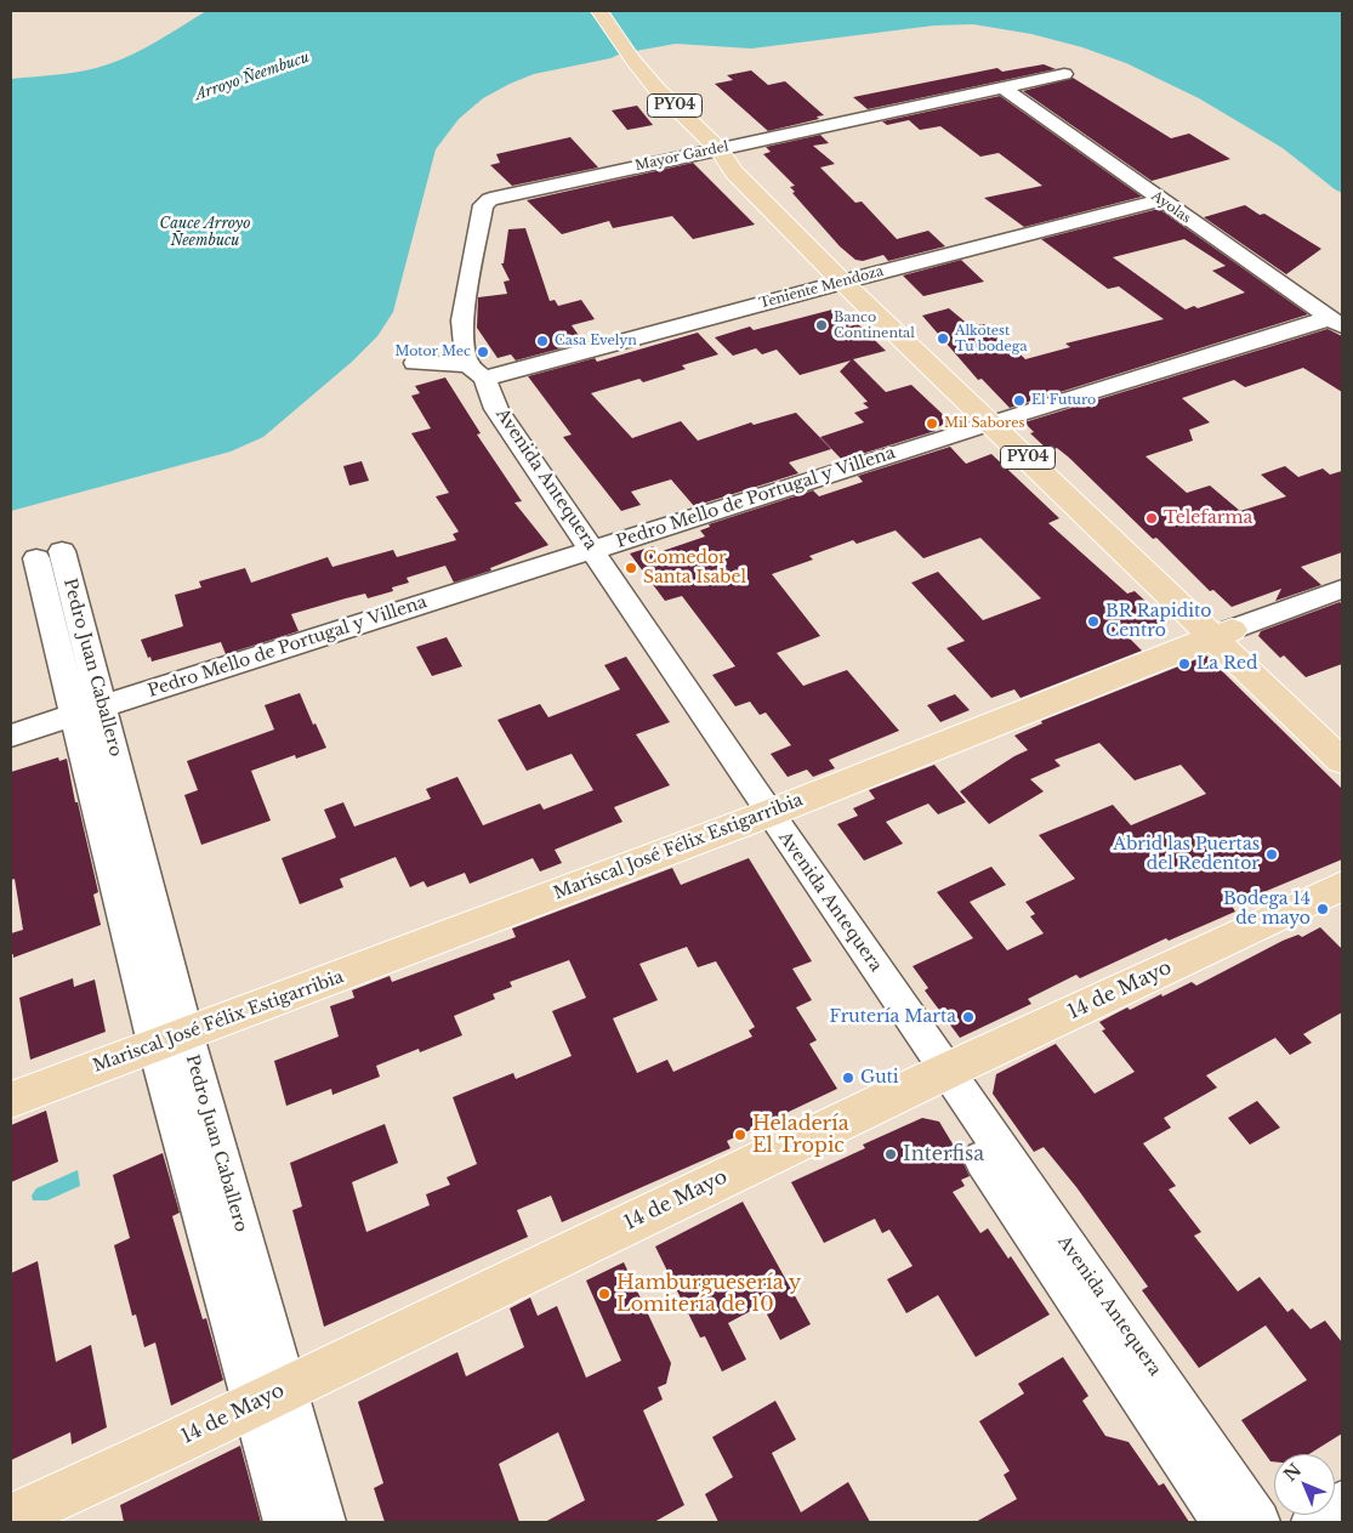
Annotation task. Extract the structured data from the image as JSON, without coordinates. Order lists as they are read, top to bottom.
{
  "streets": {
    "main road": ["PY04", "Mariscal José Félix Estigarribia", "14 de Mayo"],
    "street": [
      "Mayor Gardel",
      "Ayolas",
      "Teniente Mendoza",
      "Avenida Antequera",
      "Pedro Mello de Portugal y Villena",
      "Pedro Juan Caballero"
    ]
  },
  "crossings": [
    ["PY04", "Mayor Gardel"],
    ["PY04", "Teniente Mendoza"],
    ["PY04", "Pedro Mello de Portugal y Villena"],
    ["PY04", "Mariscal José Félix Estigarribia"],
    ["Mayor Gardel", "Ayolas"],
    ["Mayor Gardel", "Teniente Mendoza"],
    ["Mayor Gardel", "Avenida Antequera"],
    ["Ayolas", "Teniente Mendoza"],
    ["Ayolas", "Pedro Mello de Portugal y Villena"],
    ["Teniente Mendoza", "Avenida Antequera"],
    ["Avenida Antequera", "Pedro Mello de Portugal y Villena"],
    ["Avenida Antequera", "Mariscal José Félix Estigarribia"],
    ["Avenida Antequera", "14 de Mayo"],
    ["Pedro Mello de Portugal y Villena", "Pedro Juan Caballero"],
    ["Pedro Juan Caballero", "Mariscal José Félix Estigarribia"],
    ["Pedro Juan Caballero", "14 de Mayo"]
  ],
  "water": ["Arroyo Ñeembucu", "Cauce Arroyo Ñeembucu"],
  "places": [
    "Banco Continental",
    "Alkotest Tu bodega",
    "Casa Evelyn",
    "Motor Mec",
    "El Futuro",
    "Mil Sabores",
    "Telefarma",
    "Comedor Santa Isabel",
    "BR Rapidito Centro",
    "La Red",
    "Abrid las Puertas del Redentor",
    "Bodega 14 de mayo",
    "Frutería Marta",
    "Guti",
    "Heladería El Tropic",
    "Interfisa",
    "Hamburguesería y Lomitería de 10"
  ],
  "north": "top left"
}
